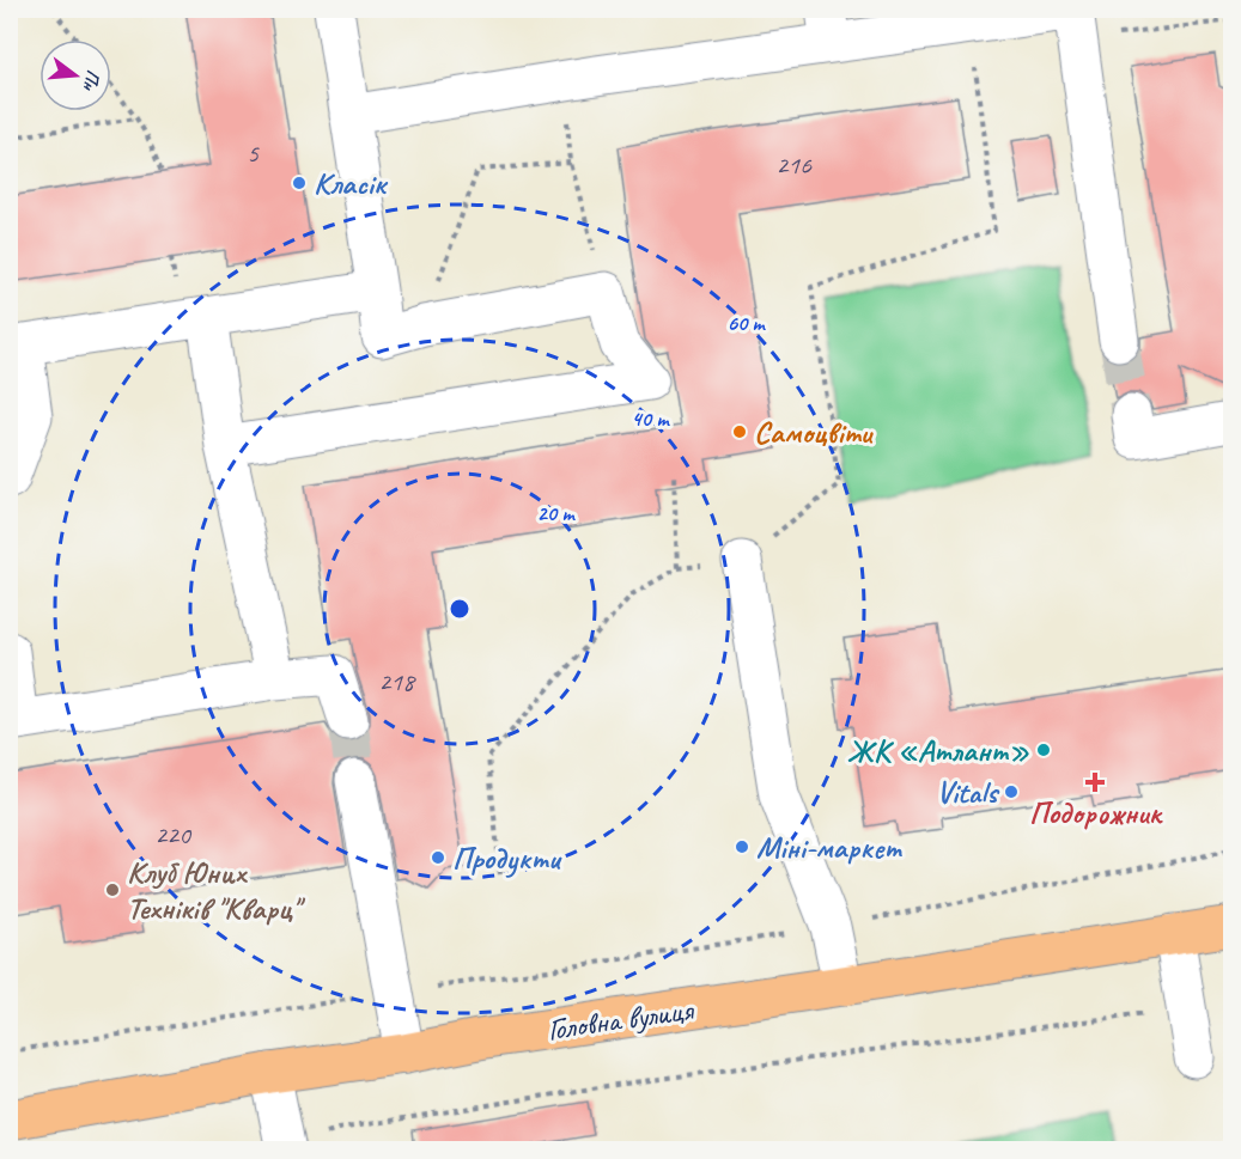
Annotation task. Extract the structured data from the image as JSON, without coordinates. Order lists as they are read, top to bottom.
{
  "streets": {
    "main road": ["Головна вулиця"]
  },
  "places": {
    "other": [
      "Класік",
      "Самоцвіти",
      "ЖК «Атлант»",
      "Vitals",
      "Міні-маркет",
      "Продукти",
      "Клуб Юних Техніків \"Кварц\""
    ],
    "health": ["Подорожник"]
  },
  "house_numbers": [
    "5",
    "216",
    "218",
    "220"
  ],
  "north": "right",
  "rings": ["60 m", "40 m", "20 m"]
}
